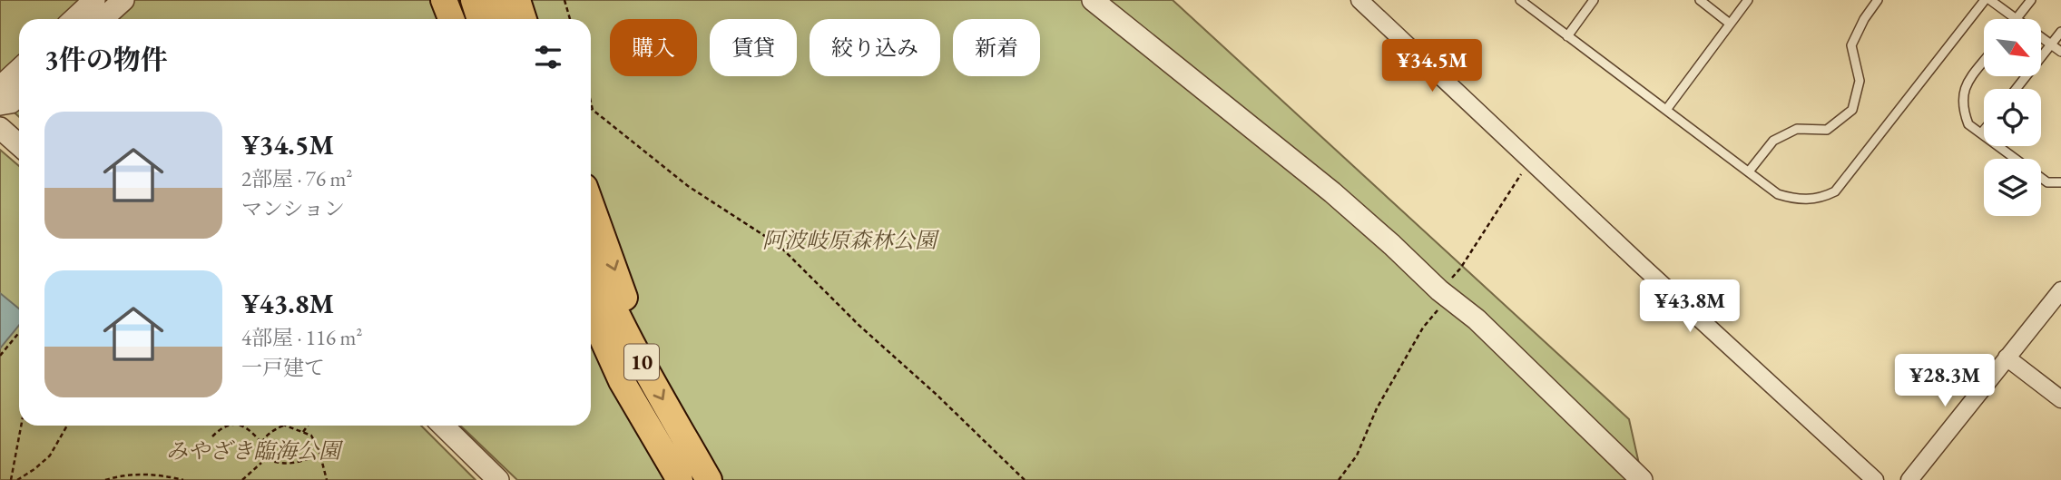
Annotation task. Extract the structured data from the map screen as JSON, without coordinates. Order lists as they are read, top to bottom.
{
  "streets": {
    "main road": ["10"]
  },
  "parks": ["阿波岐原森林公園", "みやざき臨海公園"],
  "north": "bottom right",
  "page": {
    "chip": [
      "購入",
      "賃貸",
      "絞り込み",
      "新着"
    ],
    "heading": "3件の物件",
    "price": ["¥34.5M", "¥43.8M", "¥28.3M"],
    "list": [
      {
        "name": "¥34.5M",
        "note": "2部屋 · 76 m² · マンション"
      },
      {
        "name": "¥43.8M",
        "note": "4部屋 · 116 m² · 一戸建て"
      }
    ]
  }
}
